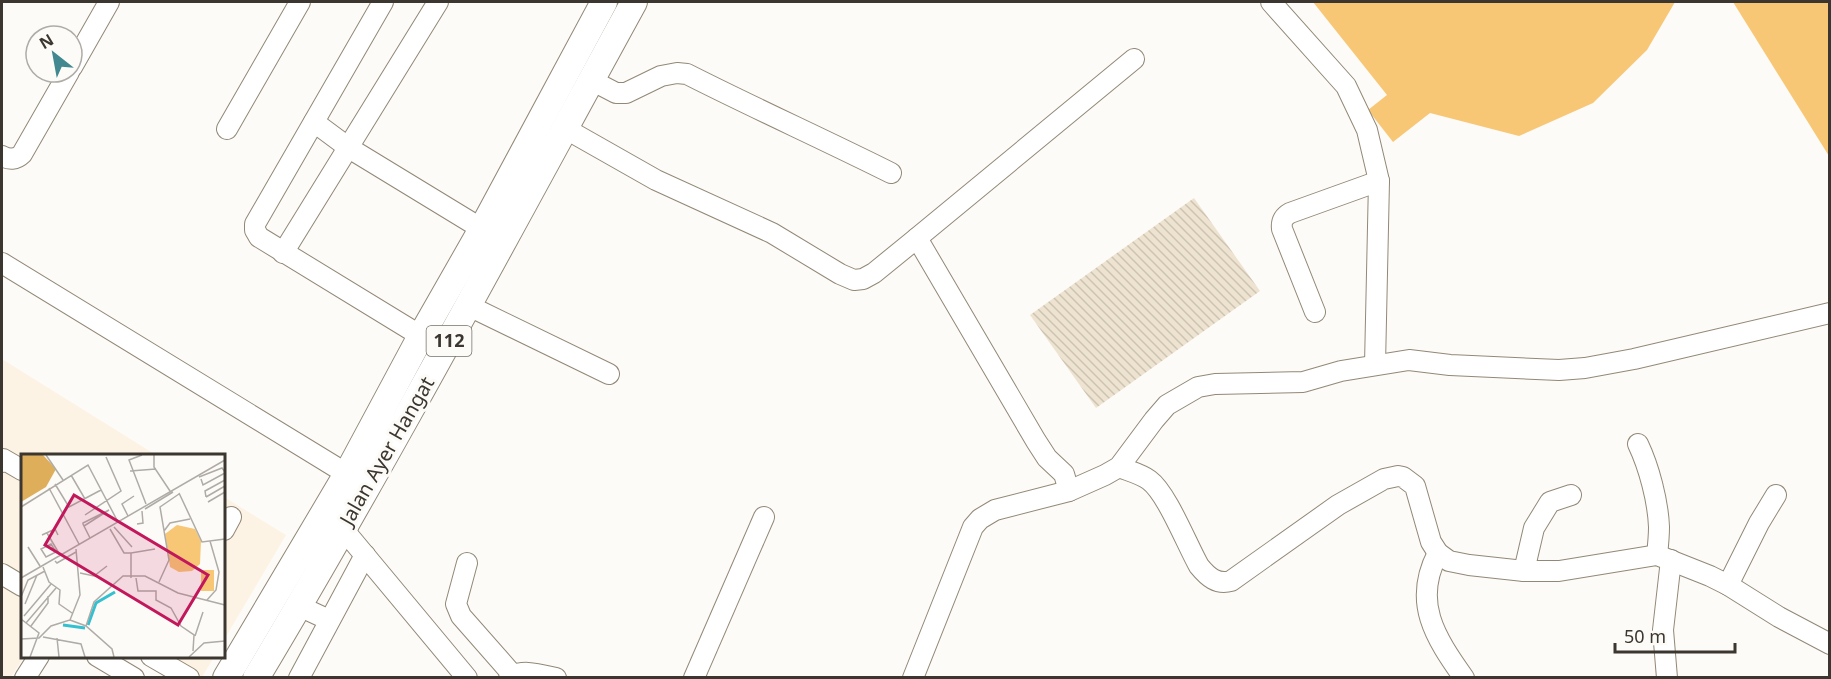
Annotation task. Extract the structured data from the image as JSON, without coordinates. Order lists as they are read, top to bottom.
{
  "streets": {
    "main road": ["112", "Jalan Ayer Hangat"]
  },
  "scale_bar": "50 m",
  "north": "top left"
}
